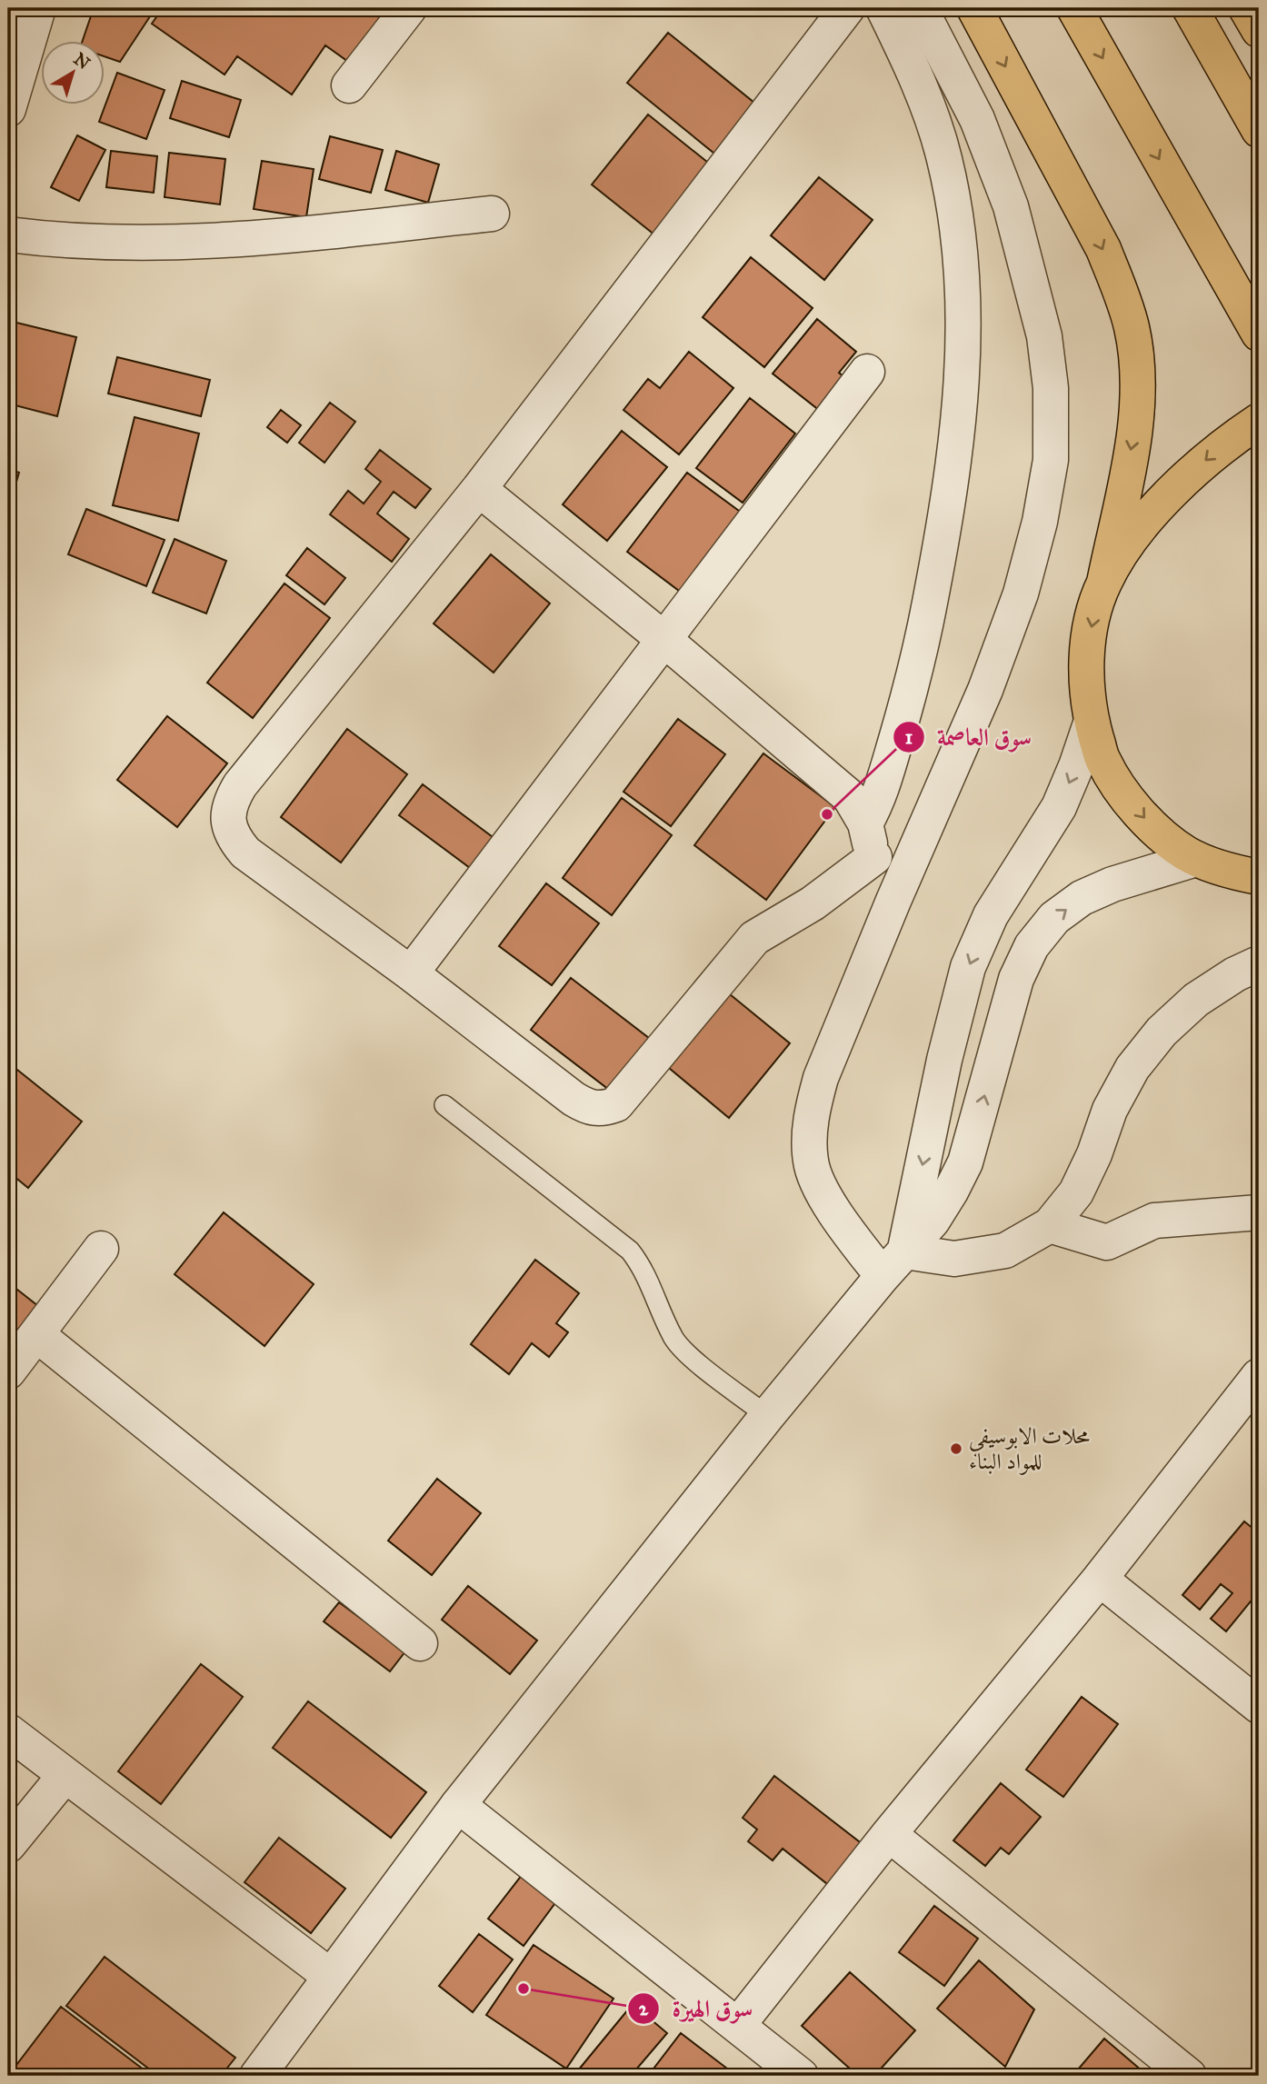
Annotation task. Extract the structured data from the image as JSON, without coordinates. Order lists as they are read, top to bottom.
{
  "places": ["سوق العاصمة", "محلات الابوسيفي للمواد البناء", "سوق الهيرة"],
  "north": "top right"
}
